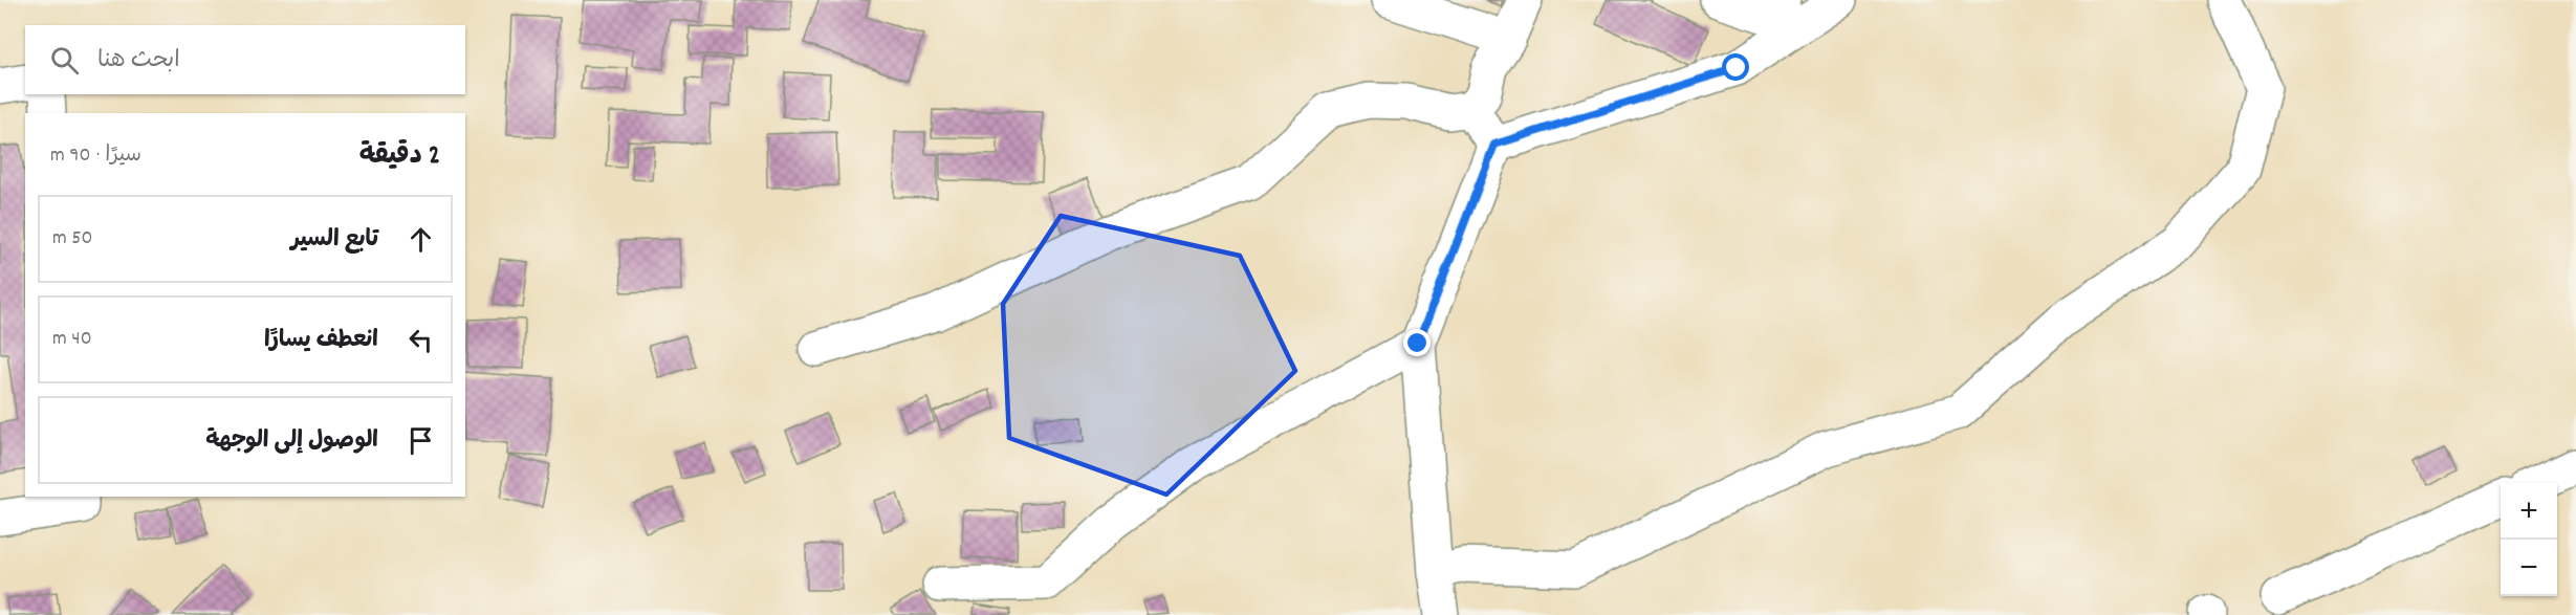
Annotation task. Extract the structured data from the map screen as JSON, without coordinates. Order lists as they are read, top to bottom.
{
  "page": {
    "search": "ابحث هنا",
    "heading": ["2 دقيقة", "سيرًا · 90 m"],
    "list": [
      ["تابع السير", "50 m"],
      ["انعطف يسارًا", "40 m"],
      "الوصول إلى الوجهة"
    ],
    "map_buttons": ["+", "−"]
  }
}
